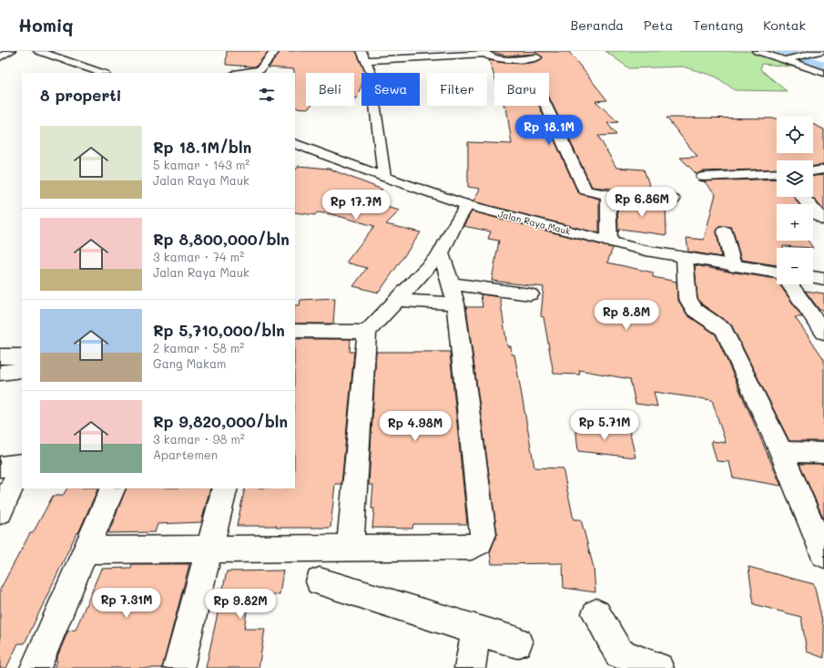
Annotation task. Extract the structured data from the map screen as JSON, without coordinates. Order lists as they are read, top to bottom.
{
  "streets": {
    "street": ["Jalan Raya Mauk"]
  },
  "page": {
    "header": "Homiq",
    "nav": [
      "Beranda",
      "Peta",
      "Tentang",
      "Kontak"
    ],
    "chip": [
      "Beli",
      "Sewa",
      "Filter",
      "Baru"
    ],
    "heading": "8 properti",
    "price": [
      "Rp 18.1M",
      "Rp 6.86M",
      "Rp 17.7M",
      "Rp 8.8M",
      "Rp 5.71M",
      "Rp 4.98M",
      "Rp 7.31M",
      "Rp 9.82M"
    ],
    "map_buttons": ["+", "−"],
    "list": [
      {
        "name": "Rp 18.1M/bln",
        "note": "5 kamar · 143 m² · Jalan Raya Mauk"
      },
      {
        "name": "Rp 8,800,000/bln",
        "note": "3 kamar · 74 m² · Jalan Raya Mauk"
      },
      {
        "name": "Rp 5,710,000/bln",
        "note": "2 kamar · 58 m² · Gang Makam"
      },
      {
        "name": "Rp 9,820,000/bln",
        "note": "3 kamar · 98 m² · Apartemen"
      }
    ]
  }
}
